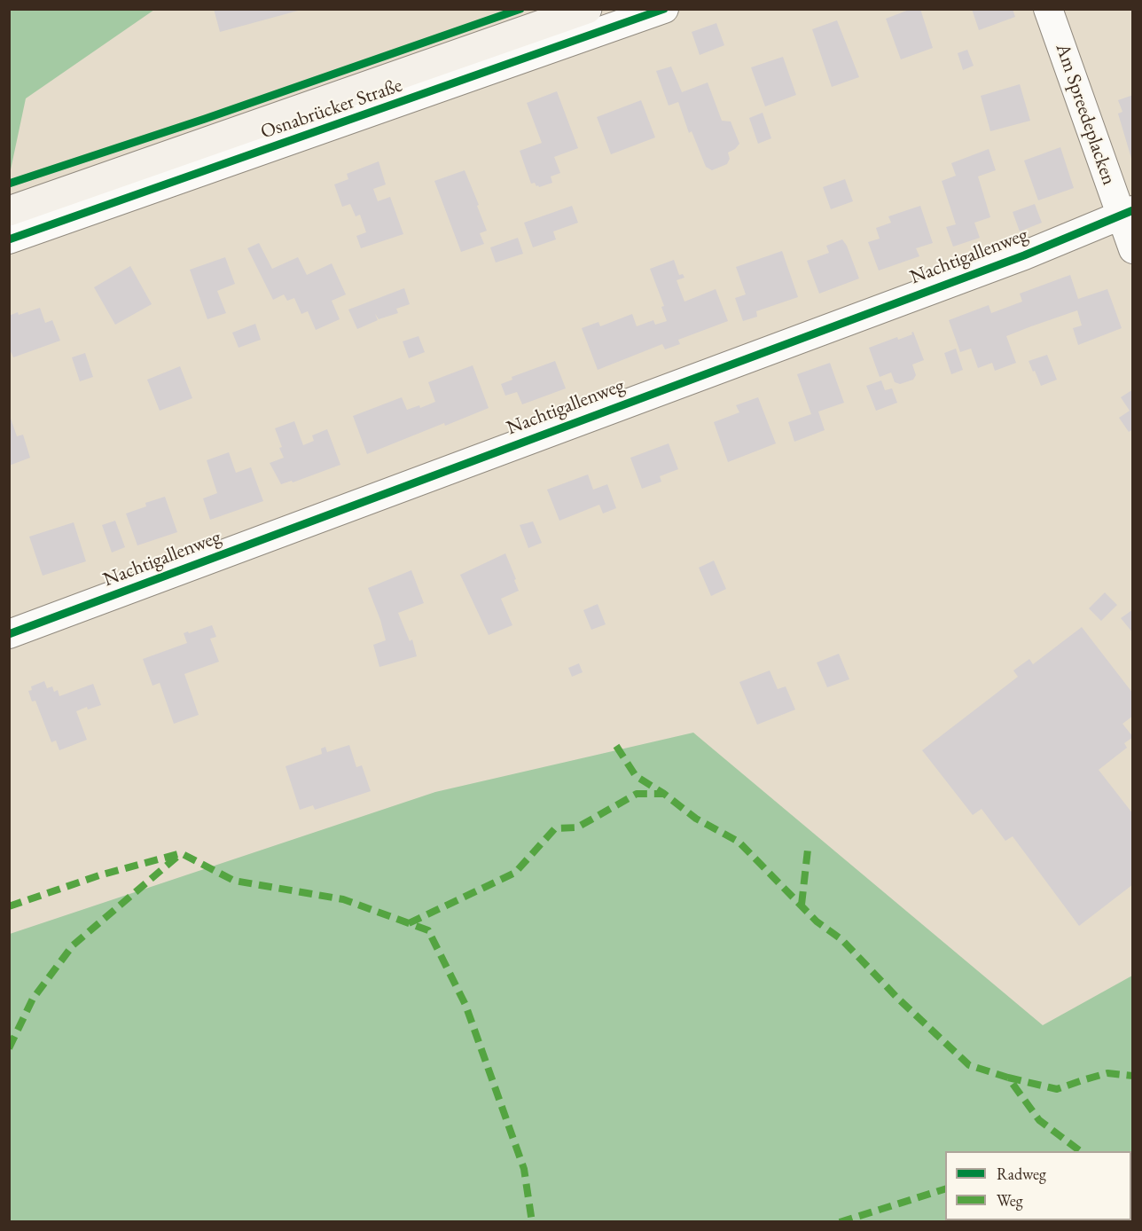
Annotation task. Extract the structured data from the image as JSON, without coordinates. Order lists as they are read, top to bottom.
{
  "streets": {
    "main road": ["Osnabrücker Straße"],
    "street": ["Am Spreedeplacken", "Nachtigallenweg"]
  },
  "crossings": [
    ["Am Spreedeplacken", "Nachtigallenweg"]
  ],
  "legend": ["Radweg", "Weg"]
}
